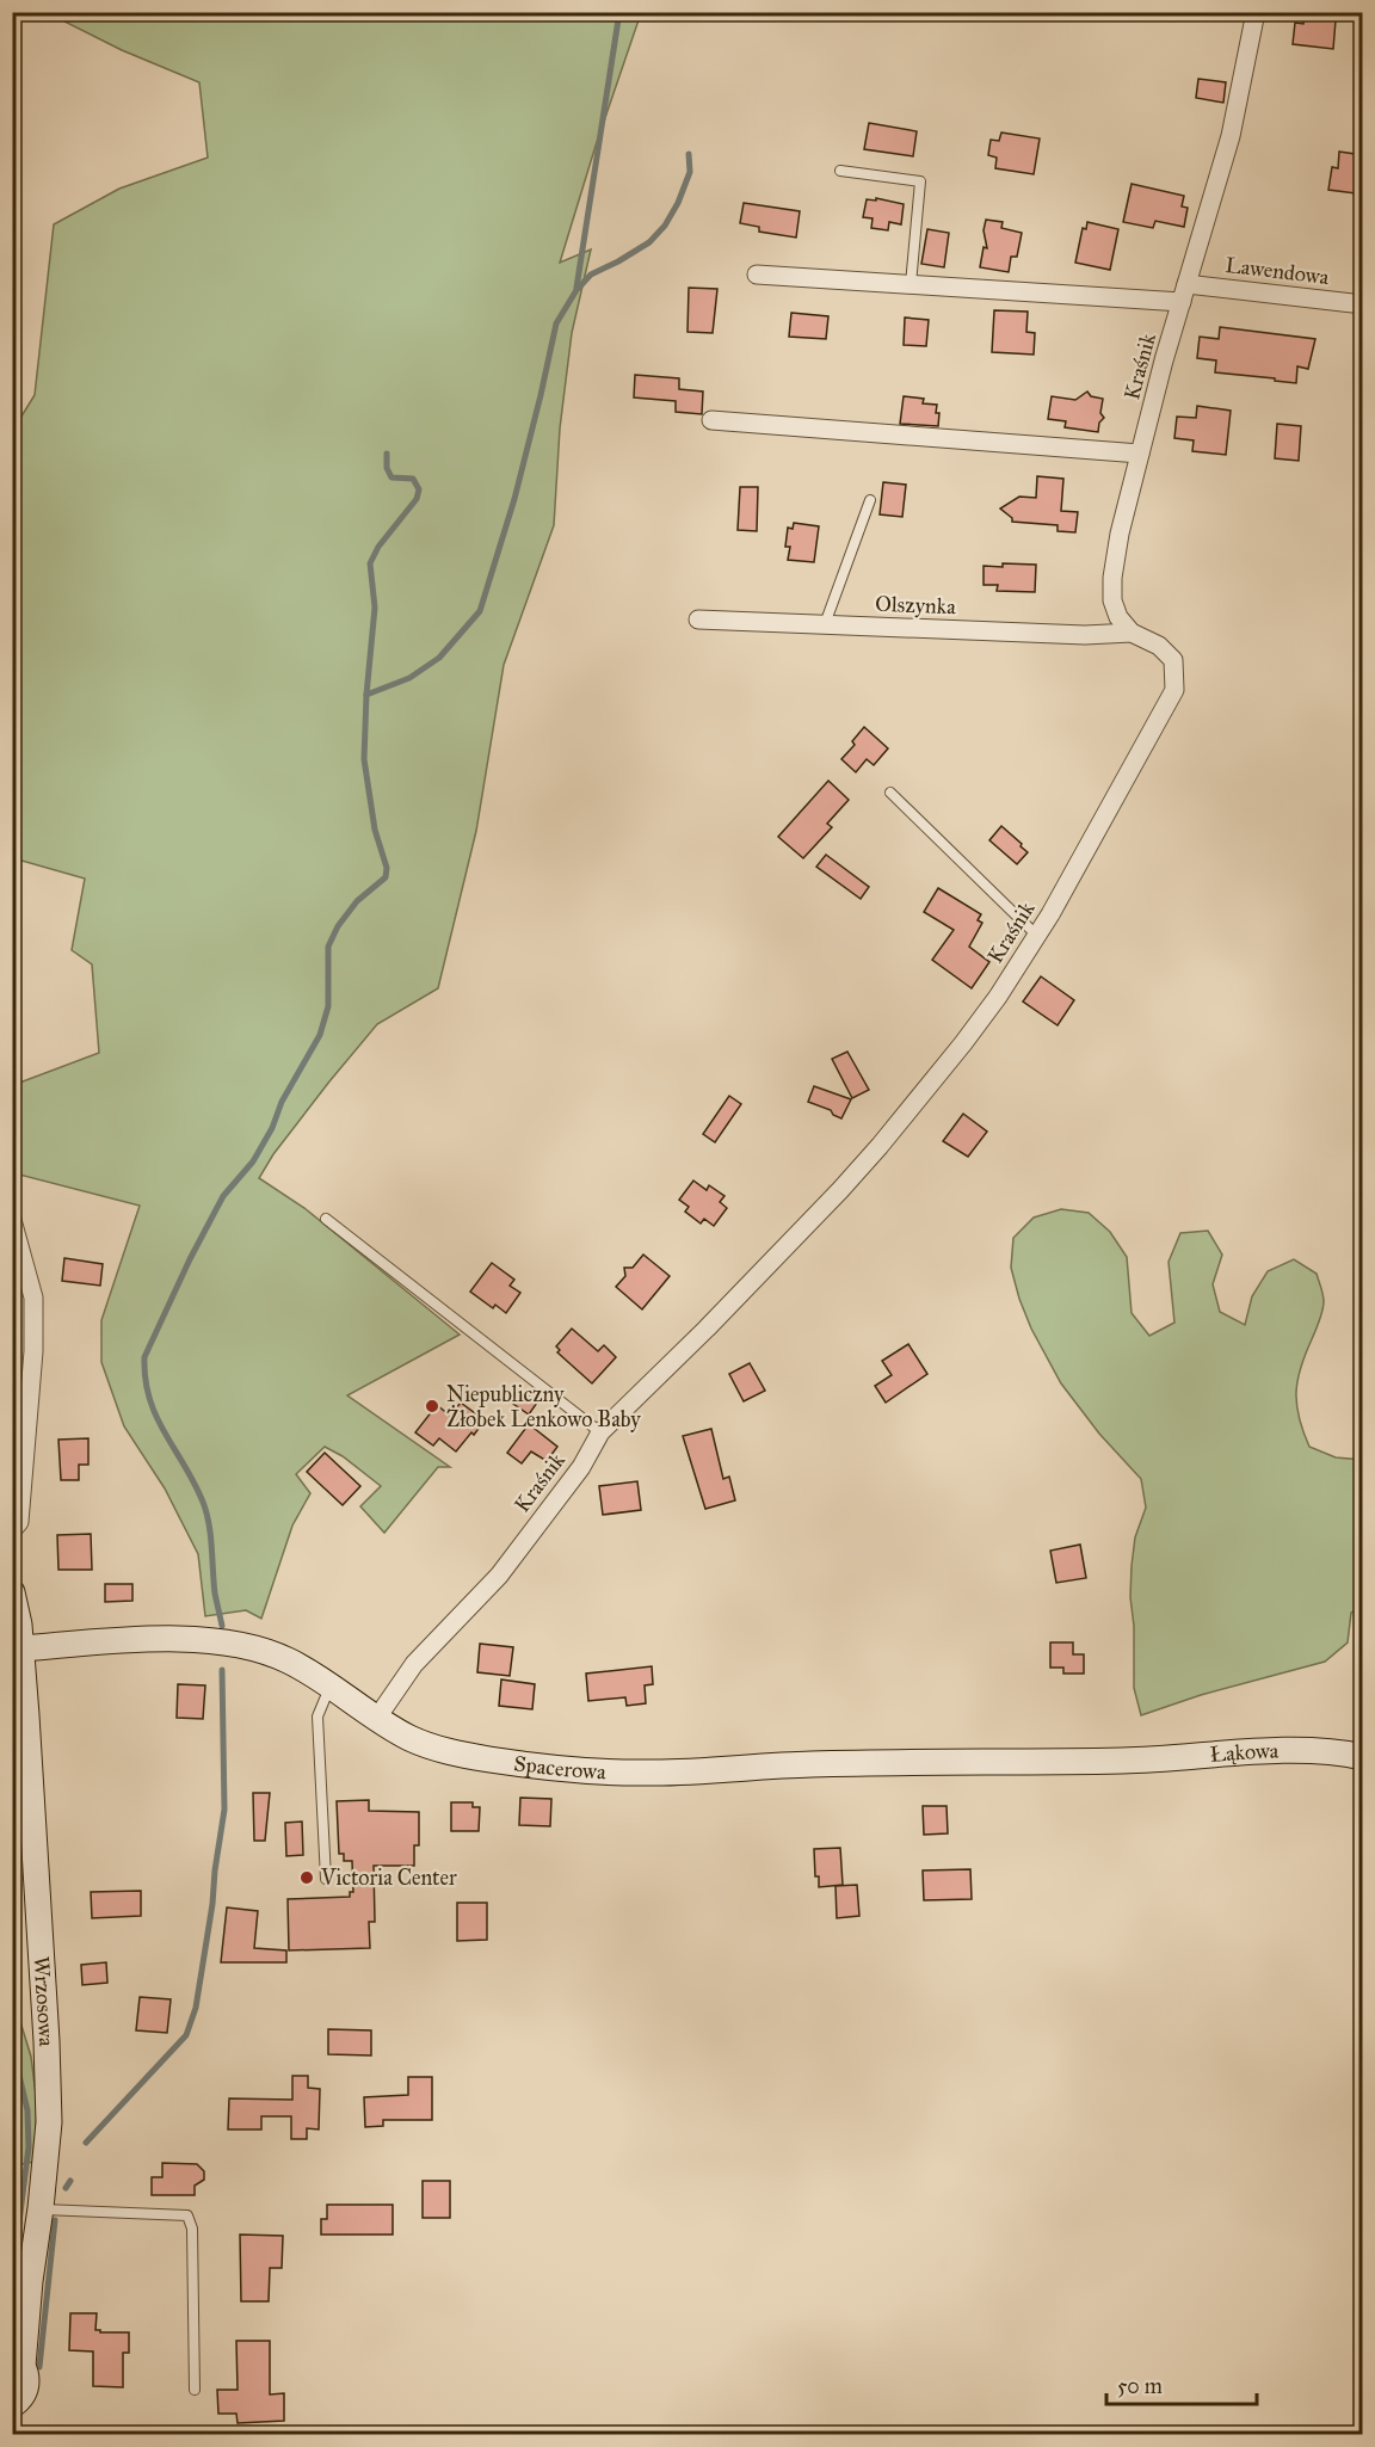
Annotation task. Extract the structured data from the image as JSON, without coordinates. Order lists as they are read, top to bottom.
{
  "streets": {
    "street": [
      "Lawendowa",
      "Kraśnik",
      "Olszynka",
      "Łąkowa",
      "Spacerowa",
      "Wrzosowa"
    ]
  },
  "crossings": [
    ["Lawendowa", "Kraśnik"],
    ["Kraśnik", "Olszynka"],
    ["Kraśnik", "Spacerowa"],
    ["Łąkowa", "Spacerowa"],
    ["Spacerowa", "Wrzosowa"]
  ],
  "places": ["Niepubliczny Żłobek Lenkowo Baby", "Victoria Center"],
  "scale_bar": "50 m"
}
